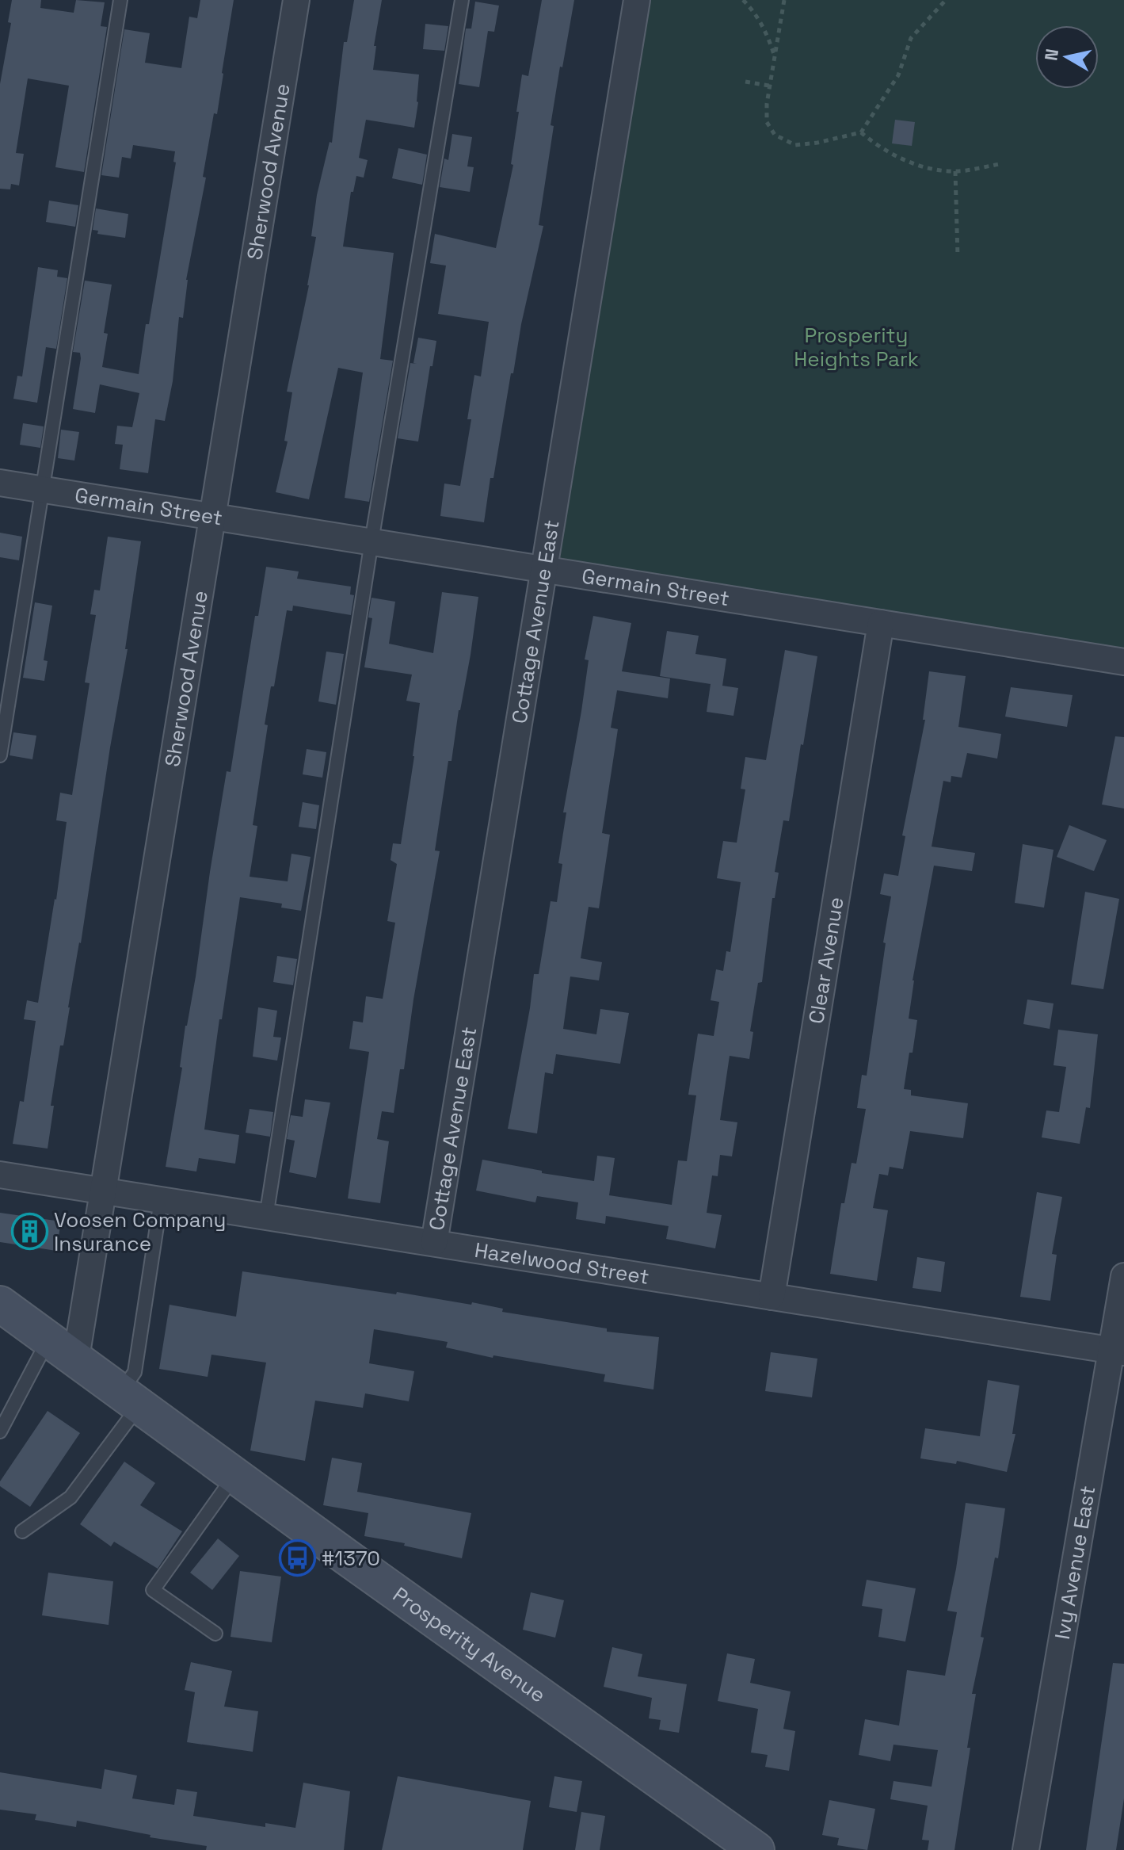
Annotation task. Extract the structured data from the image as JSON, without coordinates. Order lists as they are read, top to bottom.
{
  "streets": {
    "street": [
      "Sherwood Avenue",
      "Germain Street",
      "Cottage Avenue East",
      "Clear Avenue",
      "Hazelwood Street",
      "Ivy Avenue East",
      "Prosperity Avenue"
    ]
  },
  "crossings": [
    ["Sherwood Avenue", "Germain Street"],
    ["Sherwood Avenue", "Hazelwood Street"],
    ["Sherwood Avenue", "Prosperity Avenue"],
    ["Germain Street", "Cottage Avenue East"],
    ["Germain Street", "Clear Avenue"],
    ["Cottage Avenue East", "Hazelwood Street"],
    ["Clear Avenue", "Hazelwood Street"],
    ["Hazelwood Street", "Ivy Avenue East"]
  ],
  "parks": ["Prosperity Heights Park"],
  "places": {
    "building": ["Voosen Company Insurance"],
    "bus stop": ["#1370"]
  },
  "north": "left"
}
